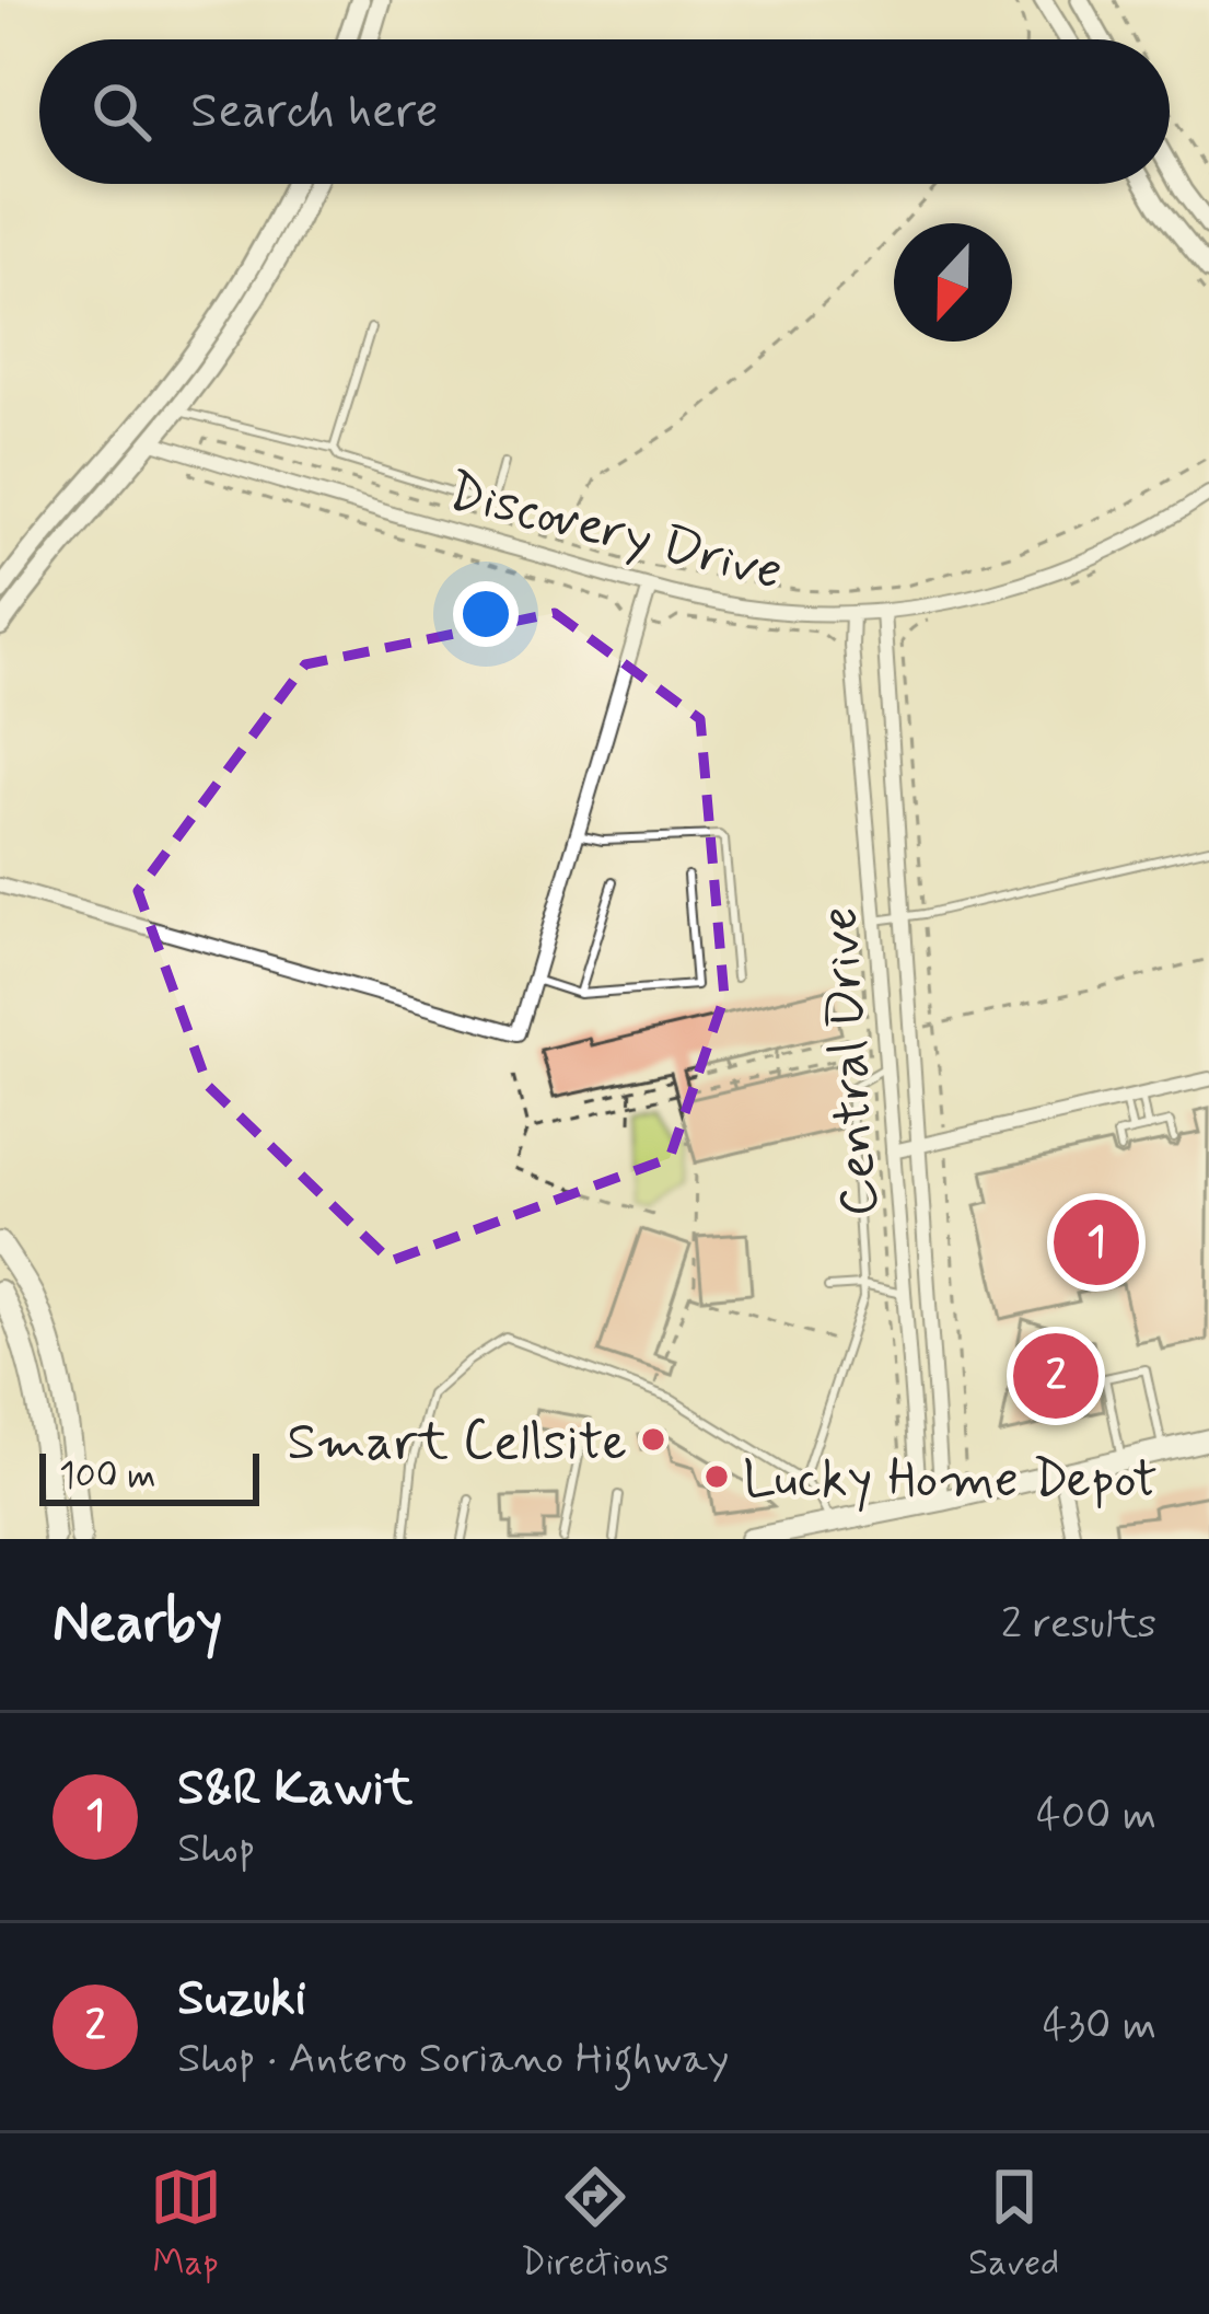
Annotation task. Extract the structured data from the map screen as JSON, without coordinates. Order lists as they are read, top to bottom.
{
  "streets": {
    "street": ["Discovery Drive", "Central Drive"]
  },
  "crossings": [
    ["Discovery Drive", "Central Drive"]
  ],
  "places": ["Smart Cellsite", "Lucky Home Depot"],
  "scale_bar": "100 m",
  "north": "bottom",
  "page": {
    "search": "Search here",
    "pins": ["1", "2"],
    "scale": "100 m",
    "heading": ["Nearby", "2 results"],
    "list": [
      {
        "mark": "1",
        "name": "S&R Kawit",
        "note": "Shop",
        "value": "400 m"
      },
      {
        "mark": "2",
        "name": "Suzuki",
        "note": "Shop · Antero Soriano Highway",
        "value": "430 m"
      }
    ],
    "nav": ["Map", "Directions", "Saved"]
  }
}
